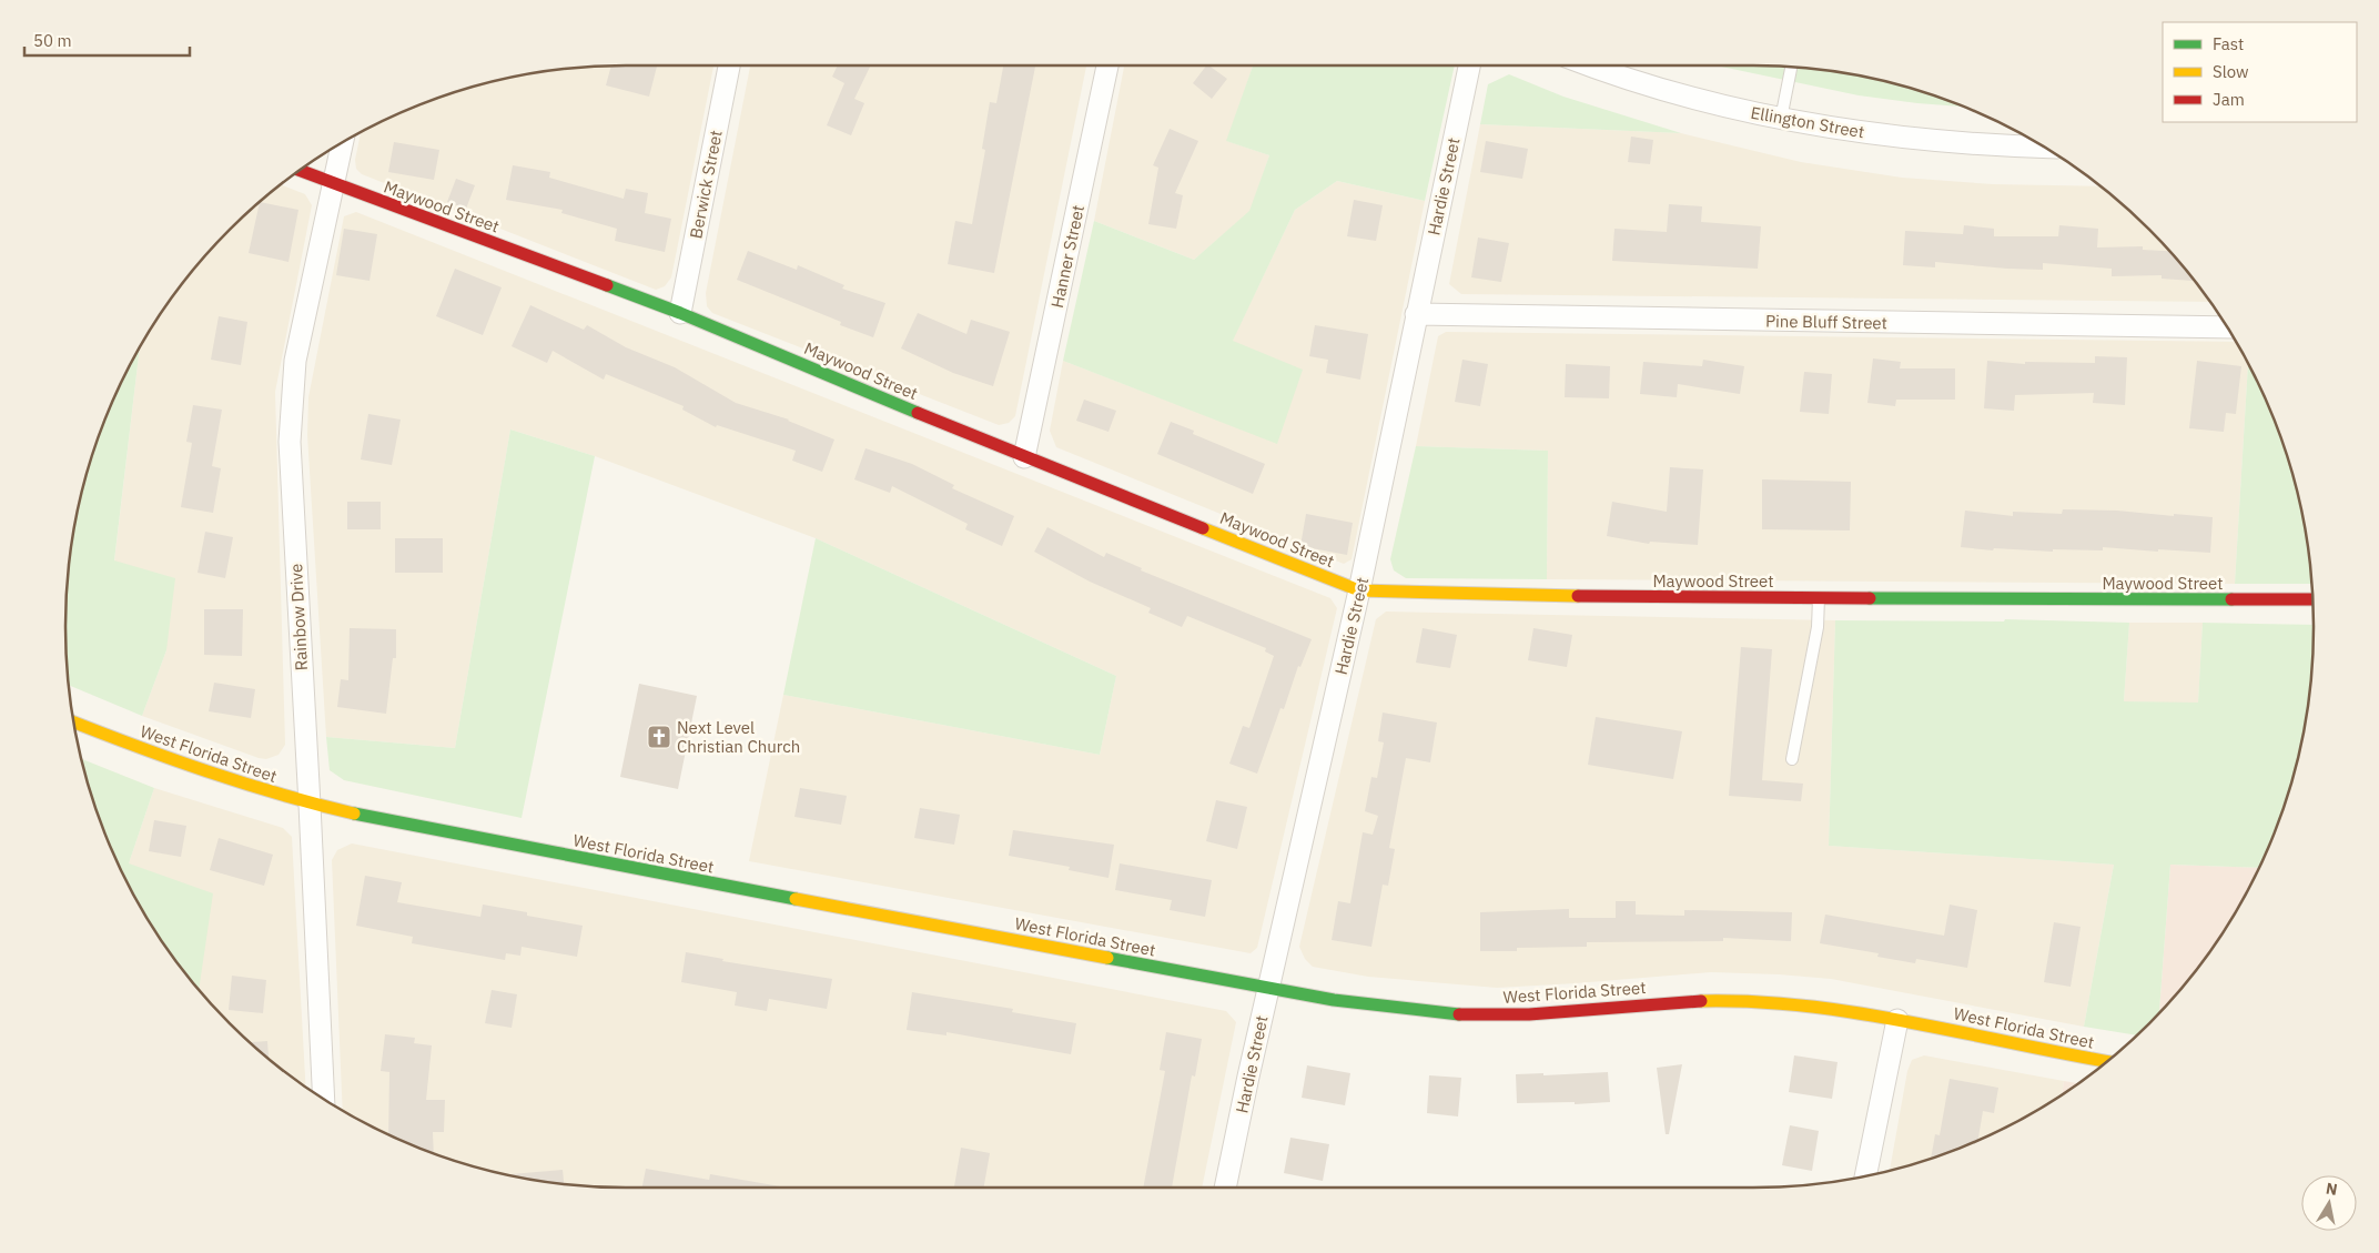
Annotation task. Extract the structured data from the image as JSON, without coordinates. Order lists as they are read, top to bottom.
{
  "streets": {
    "street": [
      "Ellington Street",
      "Berwick Street",
      "Hardie Street",
      "Maywood Street",
      "Hanner Street",
      "Pine Bluff Street",
      "Rainbow Drive",
      "West Florida Street"
    ]
  },
  "crossings": [
    ["Berwick Street", "Maywood Street"],
    ["Hardie Street", "Maywood Street"],
    ["Hardie Street", "Pine Bluff Street"],
    ["Hardie Street", "West Florida Street"],
    ["Maywood Street", "Hanner Street"],
    ["Maywood Street", "Rainbow Drive"],
    ["Rainbow Drive", "West Florida Street"]
  ],
  "places": {
    "church": ["Next Level Christian Church"]
  },
  "legend": ["Fast", "Slow", "Jam"],
  "scale_bar": "50 m",
  "north": "top"
}
